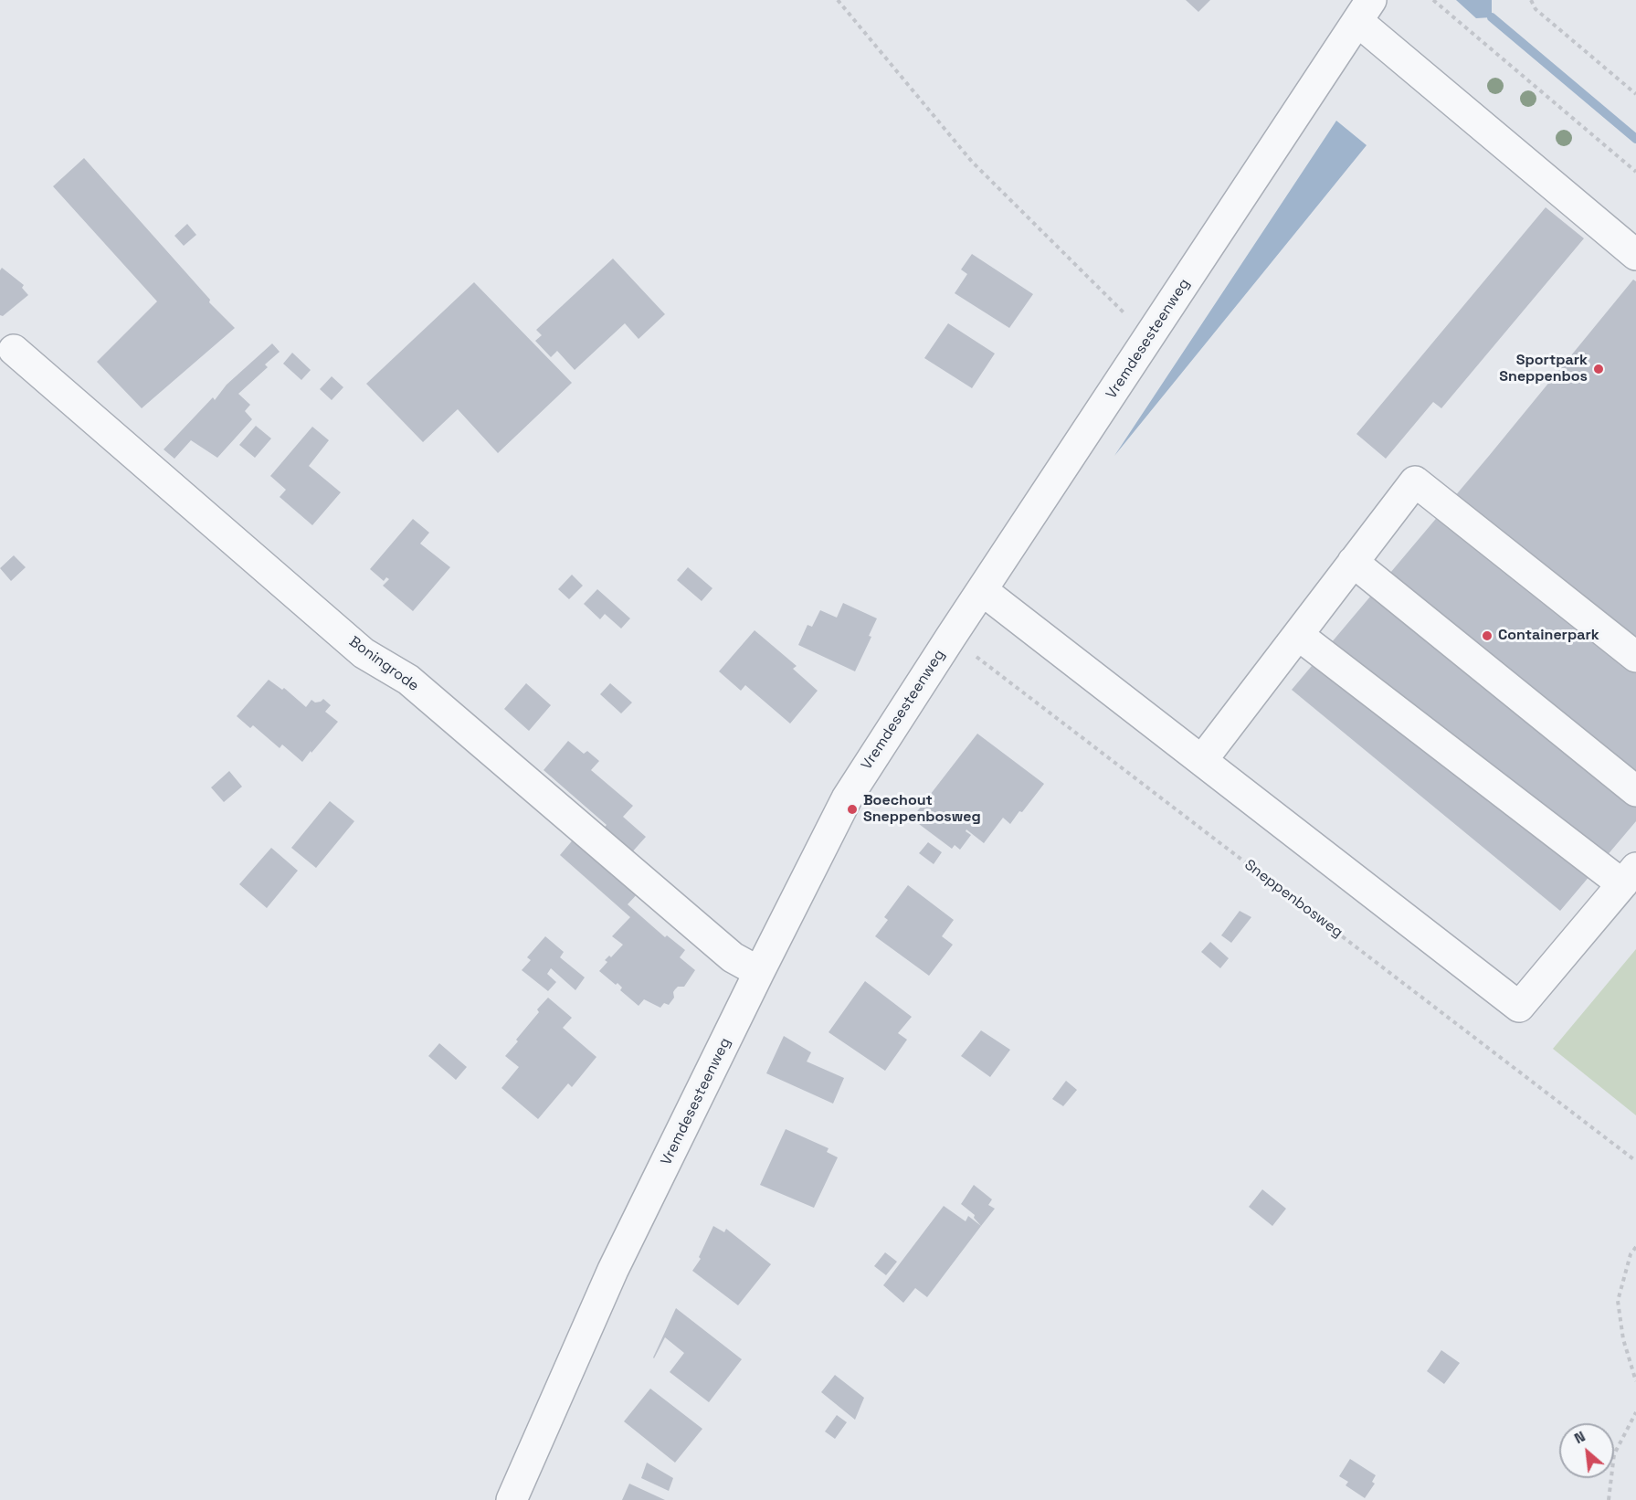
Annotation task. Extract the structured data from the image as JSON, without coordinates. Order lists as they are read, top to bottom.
{
  "streets": {
    "street": ["Vremdesesteenweg", "Boningrode"],
    "path": ["Sneppenbosweg"]
  },
  "crossings": [
    ["Vremdesesteenweg", "Boningrode"],
    ["Vremdesesteenweg", "Sneppenbosweg"]
  ],
  "places": ["Sportpark Sneppenbos", "Containerpark", "Boechout Sneppenbosweg"],
  "north": "top left"
}
